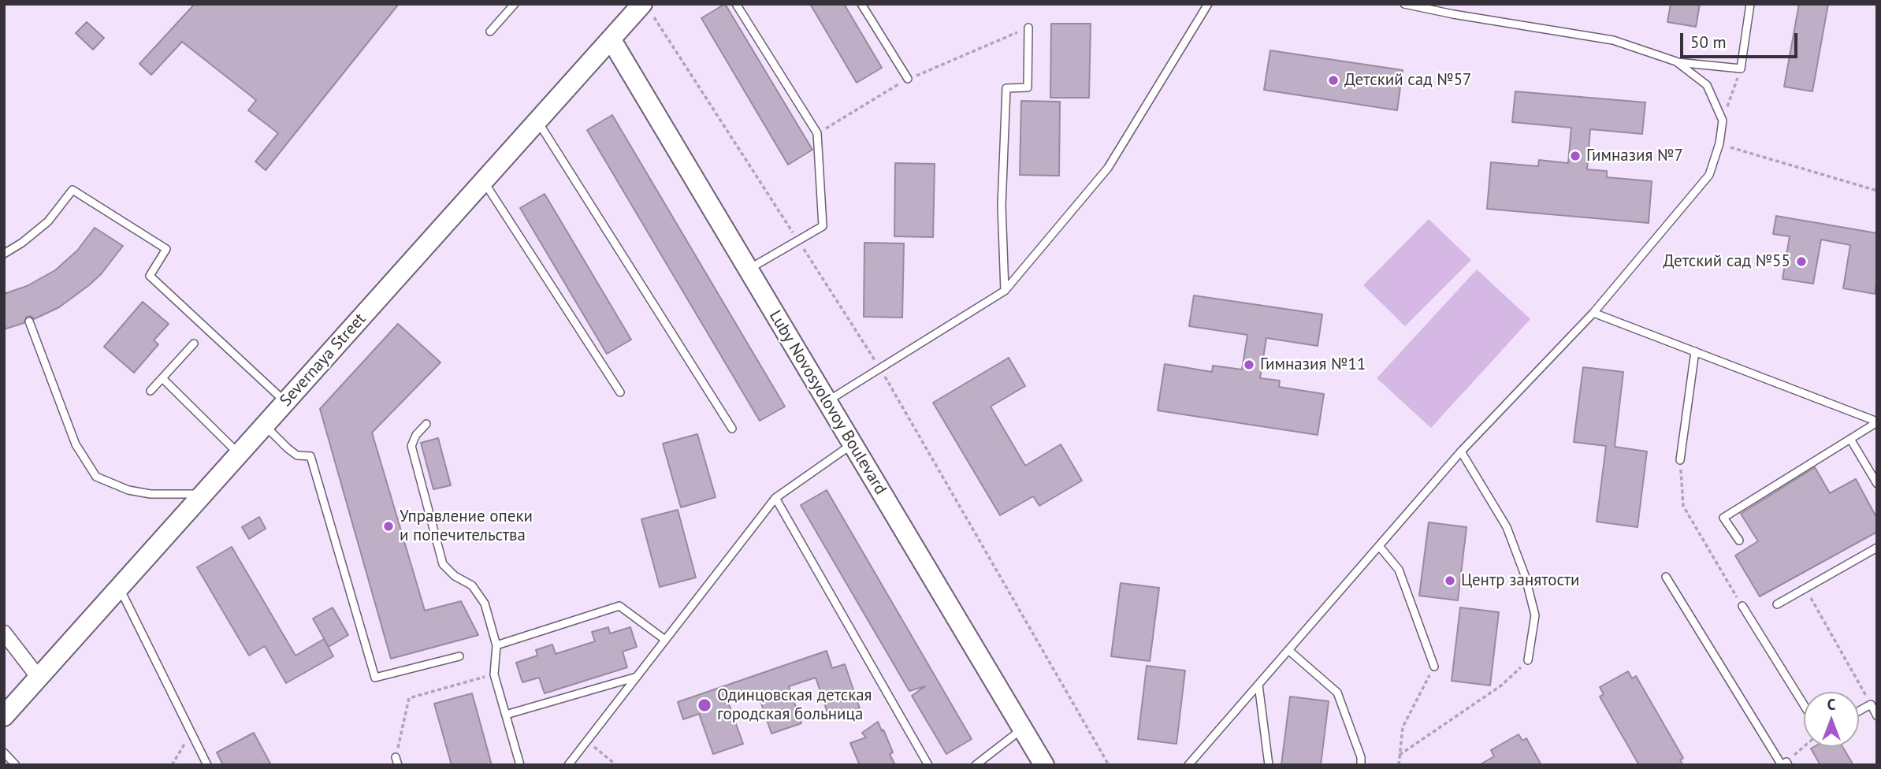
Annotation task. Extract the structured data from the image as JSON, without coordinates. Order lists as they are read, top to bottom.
{
  "streets": {
    "street": ["Severnaya Street", "Luby Novosyolovoy Boulevard"]
  },
  "crossings": [
    ["Severnaya Street", "Luby Novosyolovoy Boulevard"]
  ],
  "places": [
    "Детский сад №57",
    "Гимназия №7",
    "Детский сад №55",
    "Гимназия №11",
    "Управление опеки и попечительства",
    "Центр занятости",
    "Одинцовская детская городская больница"
  ],
  "scale_bar": "50 m",
  "north": "top"
}
